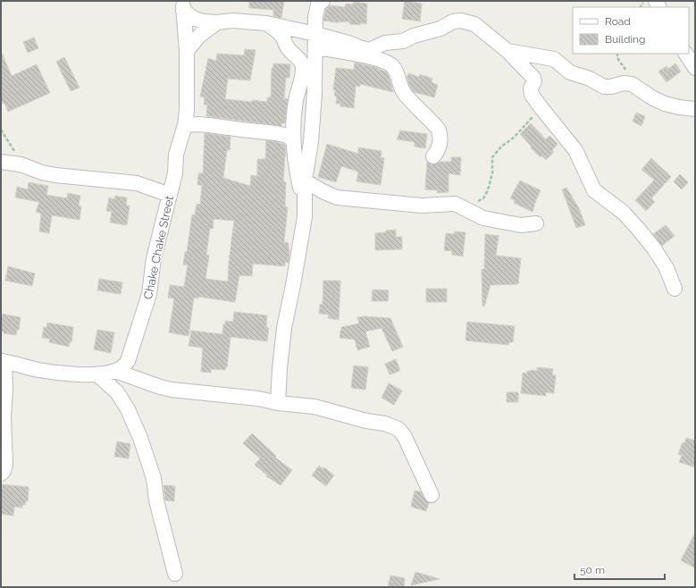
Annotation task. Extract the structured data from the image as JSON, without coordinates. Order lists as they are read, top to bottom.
{
  "streets": {
    "street": ["Chake Chake Street"]
  },
  "legend": ["Road", "Building"],
  "scale_bar": "50 m"
}
